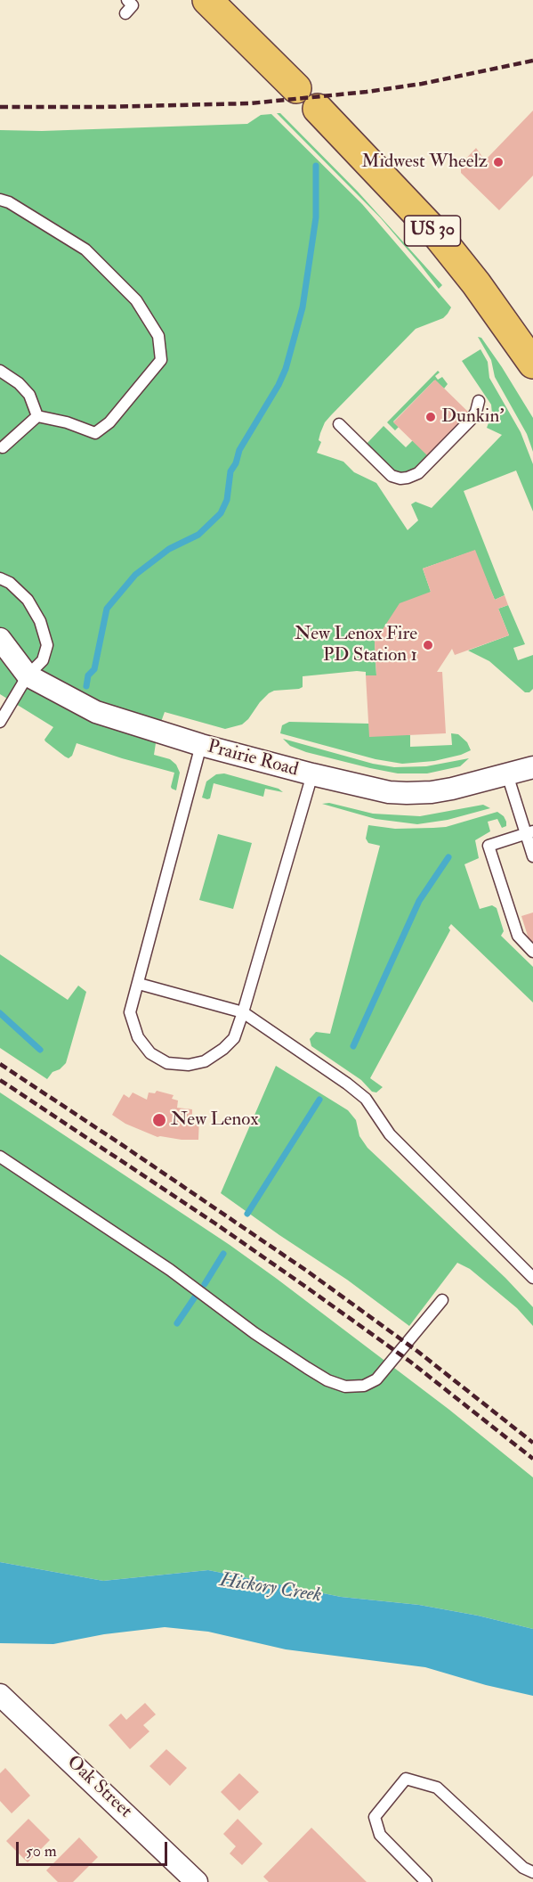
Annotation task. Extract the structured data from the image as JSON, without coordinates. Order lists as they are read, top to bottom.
{
  "streets": {
    "main road": ["US 30"],
    "street": ["Prairie Road", "Oak Street"]
  },
  "water": ["Hickory Creek"],
  "places": [
    "Midwest Wheelz",
    "Dunkin'",
    "New Lenox Fire PD Station 1",
    "New Lenox"
  ],
  "scale_bar": "50 m"
}
